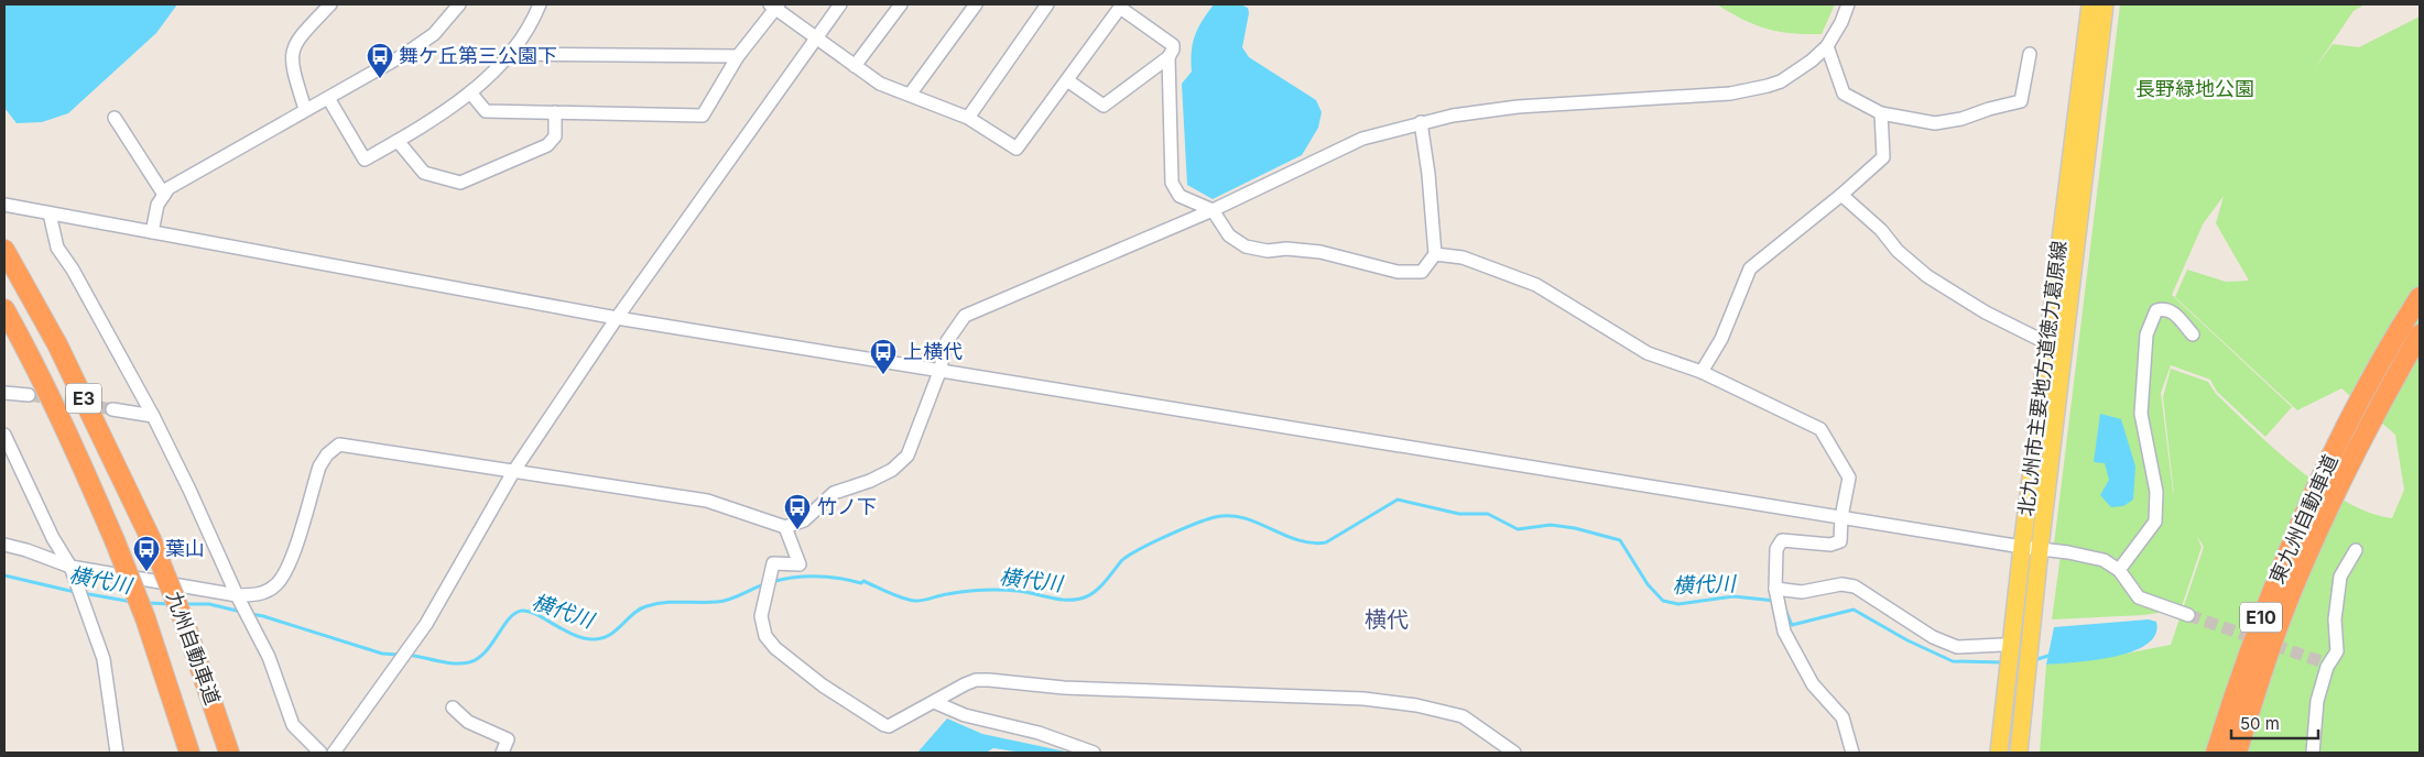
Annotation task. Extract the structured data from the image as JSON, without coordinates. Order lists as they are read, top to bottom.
{
  "streets": {
    "highway": [
      "E3",
      "東九州自動車道",
      "E10",
      "九州自動車道"
    ],
    "main road": ["北九州市主要地方道徳力葛原線"]
  },
  "districts": ["横代"],
  "water": ["横代川"],
  "parks": ["長野緑地公園"],
  "places": {
    "bus stop": [
      "舞ケ丘第三公園下",
      "上横代",
      "竹ノ下",
      "葉山"
    ]
  },
  "scale_bar": "50 m"
}
